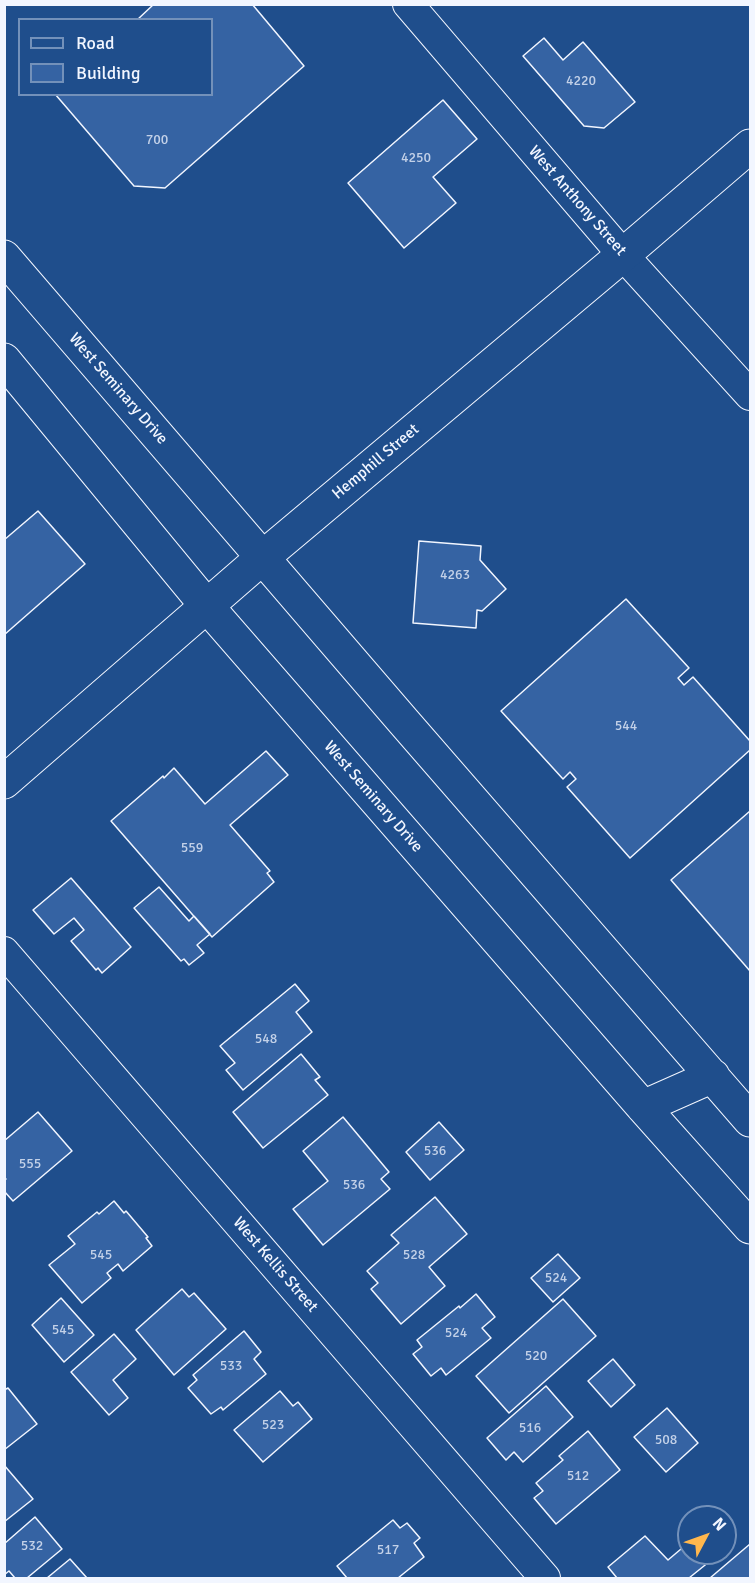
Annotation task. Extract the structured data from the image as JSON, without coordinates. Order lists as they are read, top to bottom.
{
  "streets": {
    "main road": ["West Seminary Drive", "Hemphill Street"],
    "street": ["West Anthony Street", "West Kellis Street"]
  },
  "crossings": [
    ["West Anthony Street", "Hemphill Street"],
    ["West Seminary Drive", "Hemphill Street"]
  ],
  "house_numbers": [
    "4220",
    "700",
    "4250",
    "4263",
    "544",
    "559",
    "548",
    "536",
    "555",
    "536",
    "545",
    "528",
    "524",
    "545",
    "524",
    "520",
    "533",
    "523",
    "516",
    "508",
    "512",
    "532",
    "517"
  ],
  "legend": ["Road", "Building"],
  "north": "top right"
}
